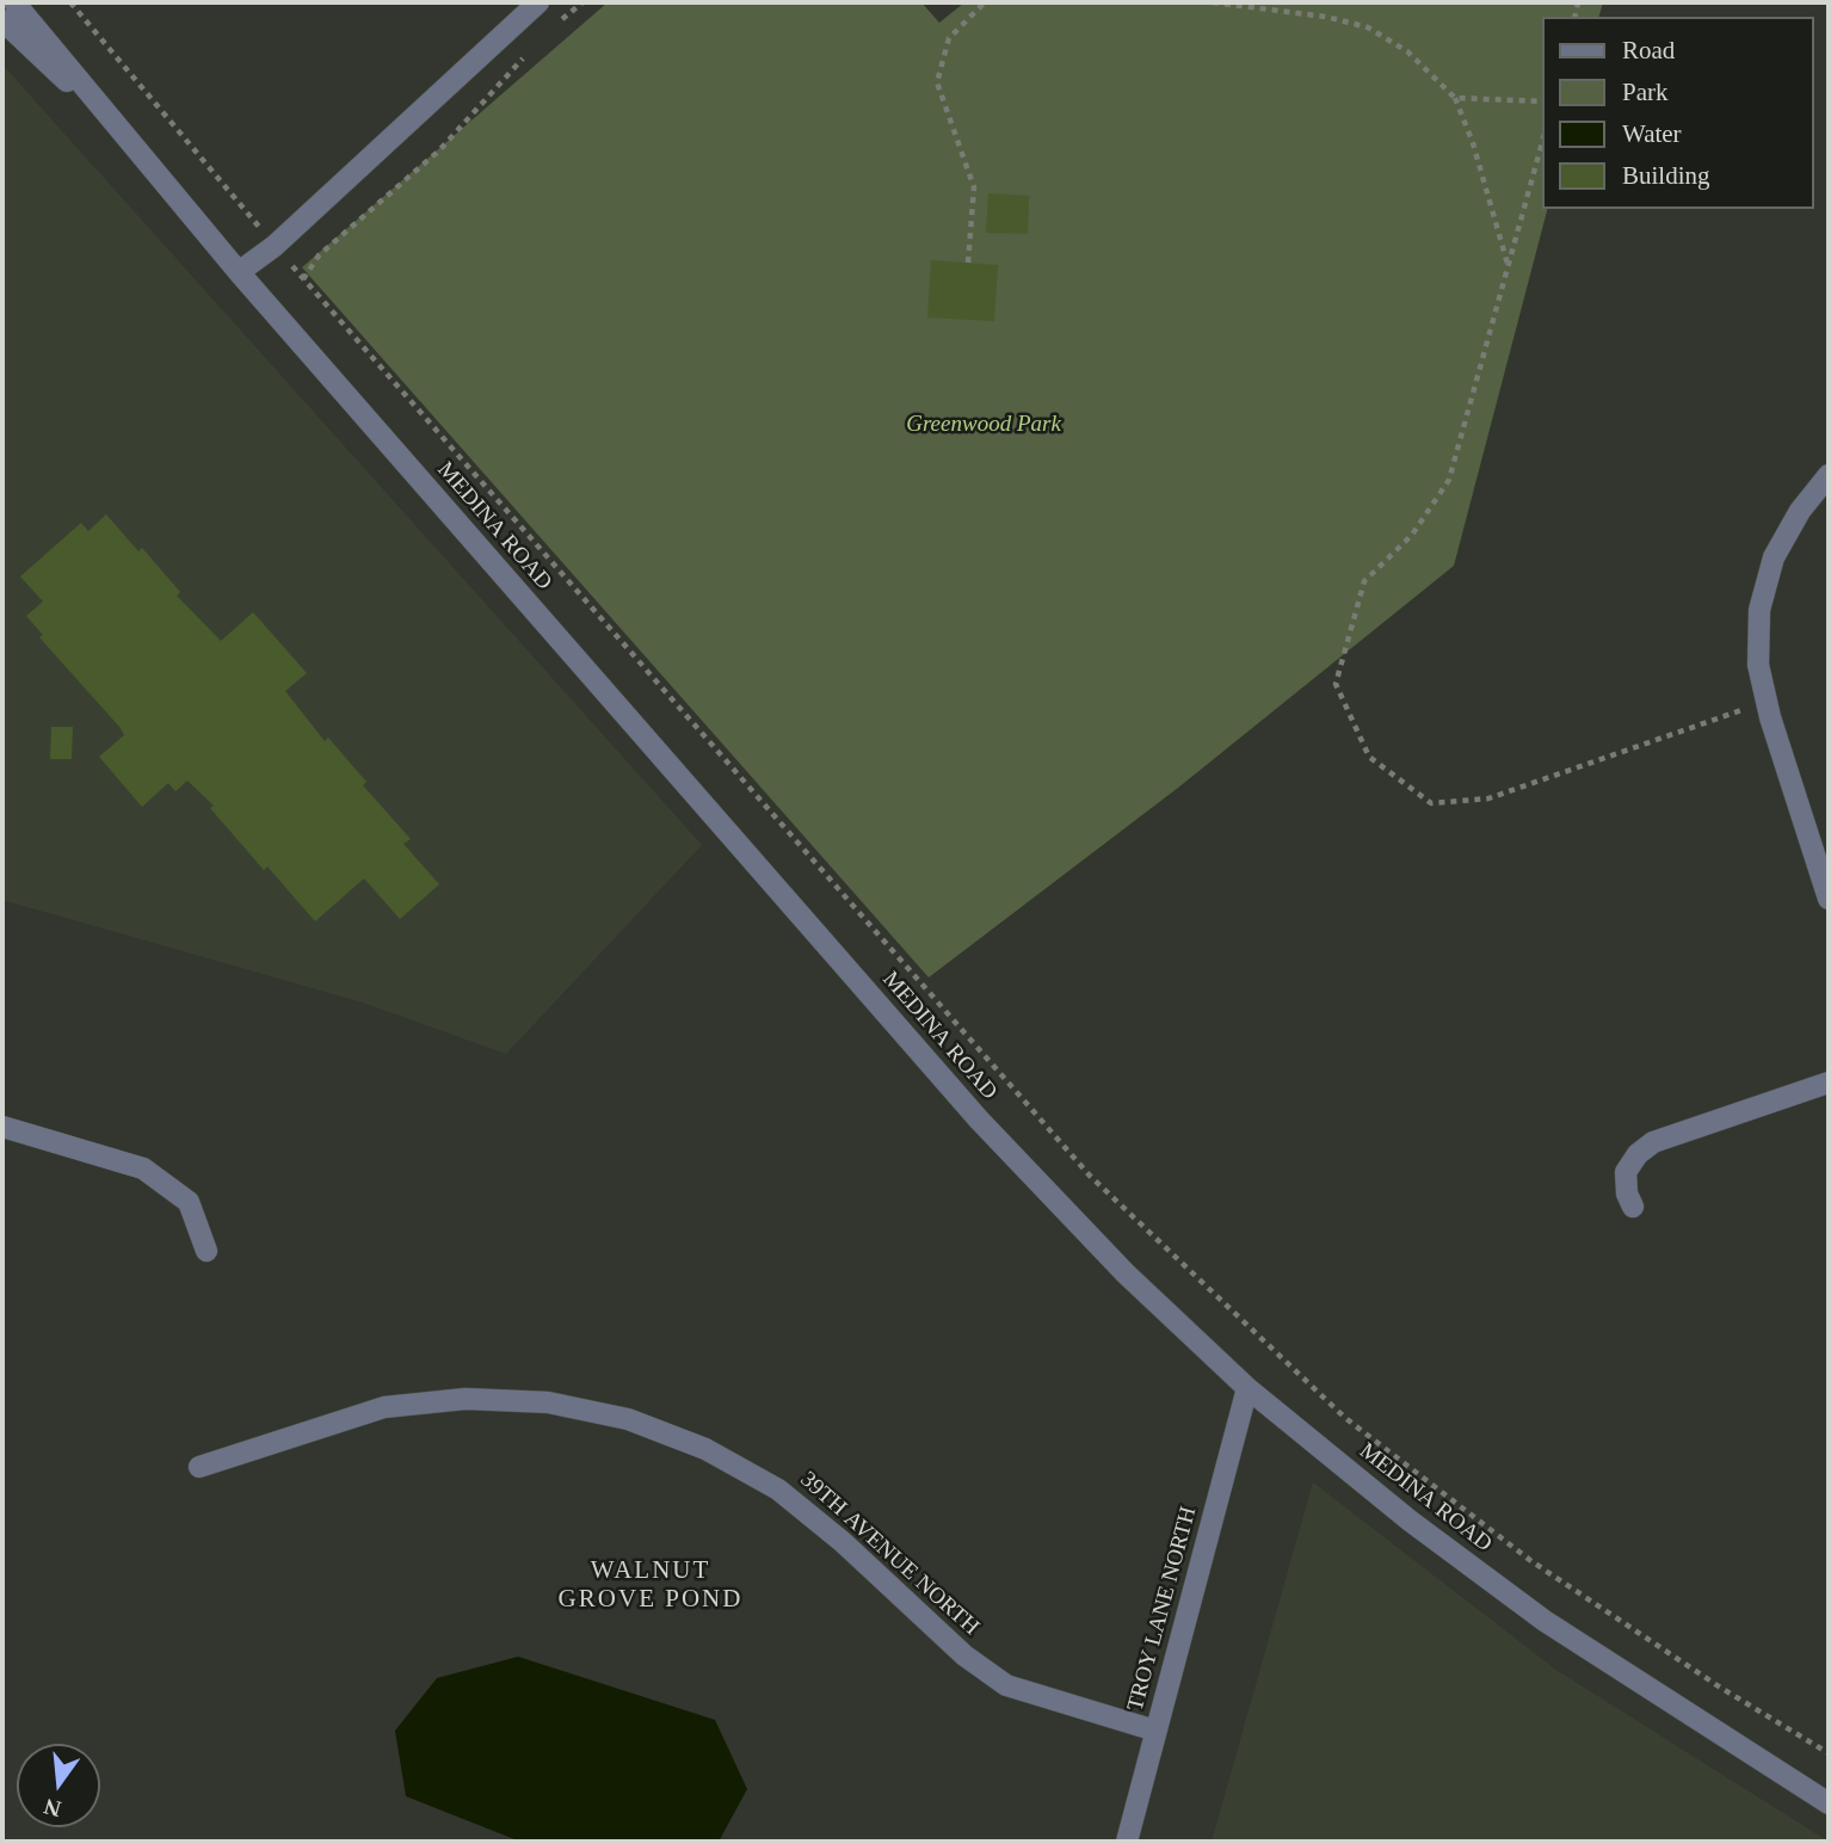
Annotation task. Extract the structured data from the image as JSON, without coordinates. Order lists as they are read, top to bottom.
{
  "streets": {
    "street": ["MEDINA ROAD", "39TH AVENUE NORTH", "TROY LANE NORTH"]
  },
  "crossings": [
    ["MEDINA ROAD", "TROY LANE NORTH"],
    ["39TH AVENUE NORTH", "TROY LANE NORTH"]
  ],
  "districts": ["WALNUT GROVE POND"],
  "parks": ["Greenwood Park"],
  "legend": [
    "Road",
    "Park",
    "Water",
    "Building"
  ],
  "north": "bottom"
}
